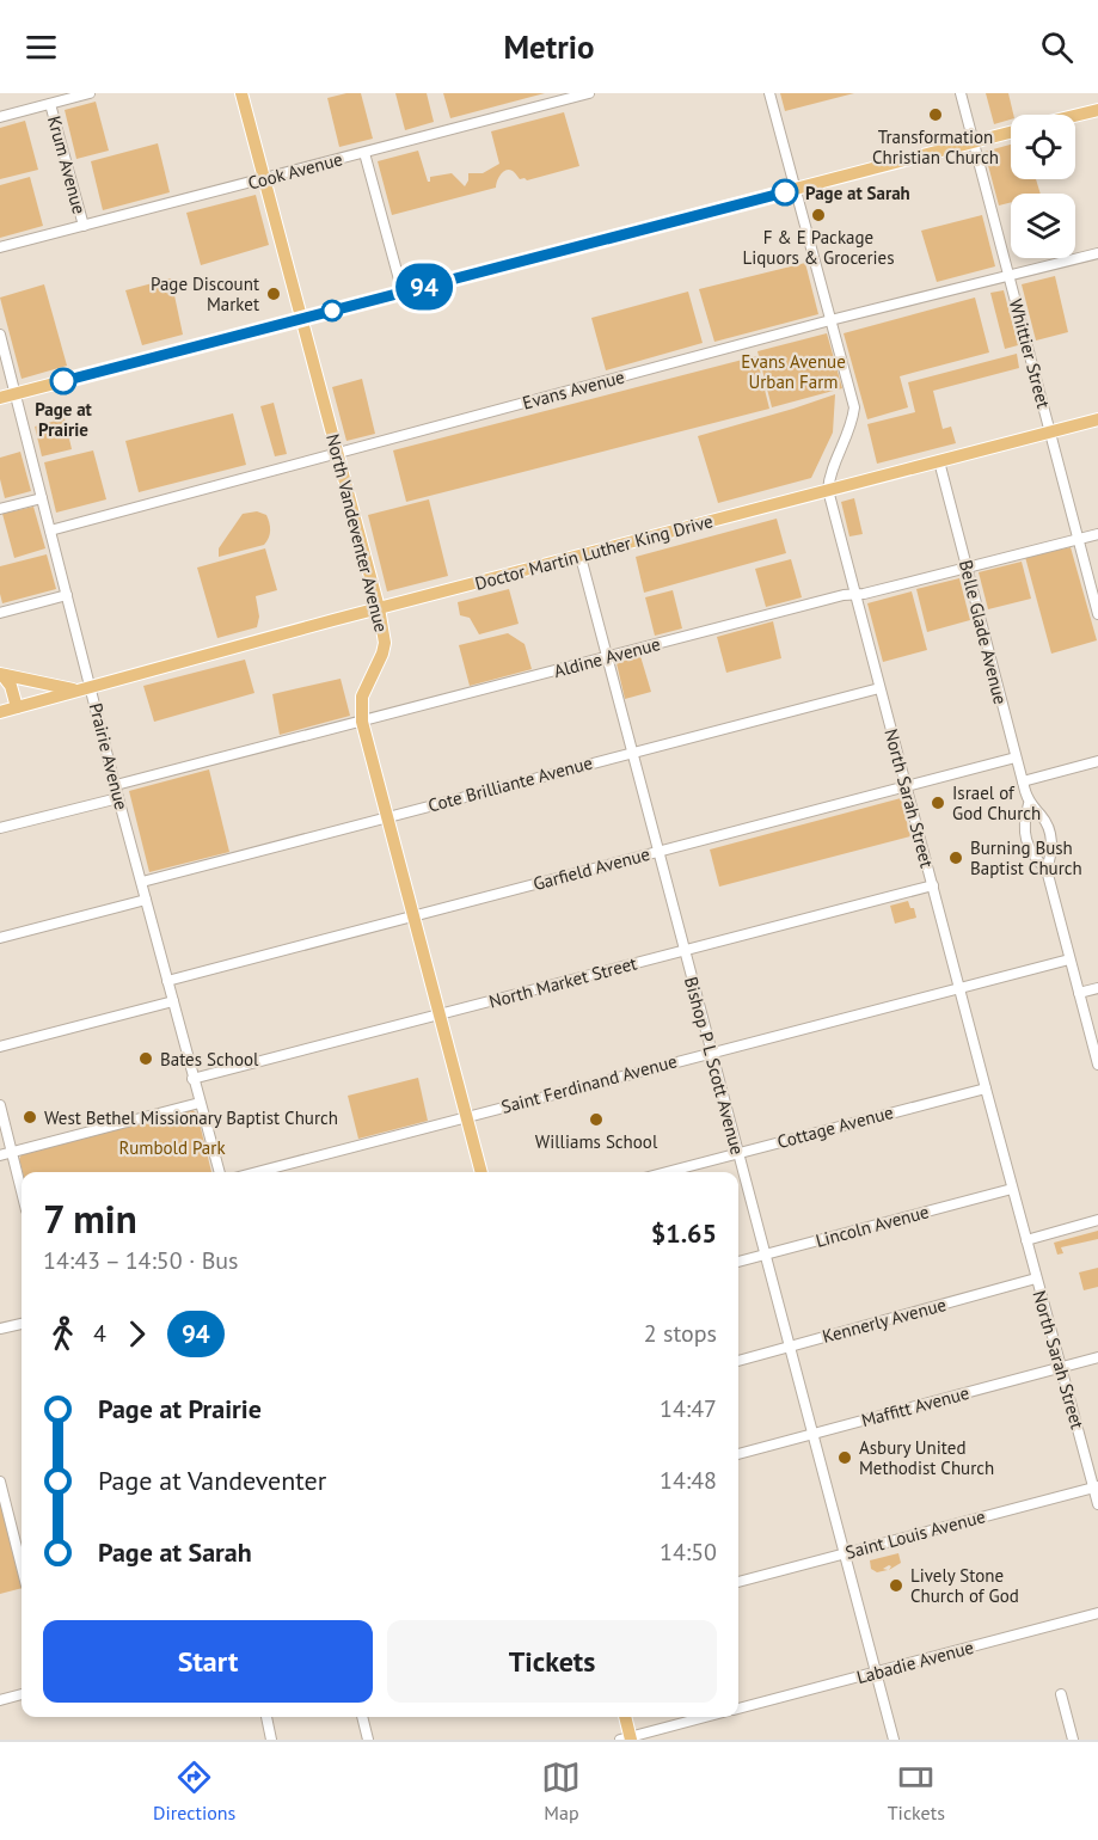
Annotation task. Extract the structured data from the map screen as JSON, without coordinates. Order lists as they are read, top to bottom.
{
  "streets": {
    "main road": ["North Vandeventer Avenue", "Doctor Martin Luther King Drive"],
    "street": [
      "Krum Avenue",
      "Cook Avenue",
      "Whittier Street",
      "Evans Avenue",
      "Belle Glade Avenue",
      "Aldine Avenue",
      "Prairie Avenue",
      "Cote Brilliante Avenue",
      "North Sarah Street",
      "Garfield Avenue",
      "North Market Street",
      "Bishop P L Scott Avenue",
      "Saint Ferdinand Avenue",
      "Cottage Avenue",
      "Lincoln Avenue",
      "Kennerly Avenue",
      "Maffitt Avenue",
      "Saint Louis Avenue",
      "Labadie Avenue"
    ]
  },
  "crossings": [
    ["Krum Avenue", "Cook Avenue"],
    ["Cook Avenue", "North Vandeventer Avenue"],
    ["Whittier Street", "Evans Avenue"],
    ["Whittier Street", "Doctor Martin Luther King Drive"],
    ["Whittier Street", "Aldine Avenue"],
    ["Evans Avenue", "North Vandeventer Avenue"],
    ["Evans Avenue", "Prairie Avenue"],
    ["North Vandeventer Avenue", "Doctor Martin Luther King Drive"],
    ["North Vandeventer Avenue", "Aldine Avenue"],
    ["North Vandeventer Avenue", "Cote Brilliante Avenue"],
    ["North Vandeventer Avenue", "Garfield Avenue"],
    ["North Vandeventer Avenue", "North Market Street"],
    ["North Vandeventer Avenue", "Saint Ferdinand Avenue"],
    ["Doctor Martin Luther King Drive", "Belle Glade Avenue"],
    ["Doctor Martin Luther King Drive", "Prairie Avenue"],
    ["Doctor Martin Luther King Drive", "North Sarah Street"],
    ["Doctor Martin Luther King Drive", "Bishop P L Scott Avenue"],
    ["Belle Glade Avenue", "Aldine Avenue"],
    ["Belle Glade Avenue", "Garfield Avenue"],
    ["Belle Glade Avenue", "Saint Ferdinand Avenue"],
    ["Aldine Avenue", "Prairie Avenue"],
    ["Aldine Avenue", "North Sarah Street"],
    ["Aldine Avenue", "Bishop P L Scott Avenue"],
    ["Prairie Avenue", "Cote Brilliante Avenue"],
    ["Prairie Avenue", "Garfield Avenue"],
    ["Prairie Avenue", "North Market Street"],
    ["Cote Brilliante Avenue", "North Sarah Street"],
    ["Cote Brilliante Avenue", "Bishop P L Scott Avenue"],
    ["North Sarah Street", "Garfield Avenue"],
    ["North Sarah Street", "North Market Street"],
    ["North Sarah Street", "Saint Ferdinand Avenue"],
    ["North Sarah Street", "Cottage Avenue"],
    ["North Sarah Street", "Lincoln Avenue"],
    ["North Sarah Street", "Kennerly Avenue"],
    ["North Sarah Street", "Maffitt Avenue"],
    ["North Sarah Street", "Saint Louis Avenue"],
    ["Garfield Avenue", "Bishop P L Scott Avenue"],
    ["North Market Street", "Bishop P L Scott Avenue"],
    ["Bishop P L Scott Avenue", "Saint Ferdinand Avenue"],
    ["Bishop P L Scott Avenue", "Cottage Avenue"],
    ["Bishop P L Scott Avenue", "Lincoln Avenue"],
    ["Bishop P L Scott Avenue", "Kennerly Avenue"],
    ["Bishop P L Scott Avenue", "Maffitt Avenue"],
    ["Bishop P L Scott Avenue", "Saint Louis Avenue"],
    ["Bishop P L Scott Avenue", "Labadie Avenue"]
  ],
  "parks": ["Evans Avenue Urban Farm", "Rumbold Park"],
  "places": [
    "Transformation Christian Church",
    "Page at Sarah",
    "F & E Package Liquors & Groceries",
    "Page Discount Market",
    "Page at Prairie",
    "Israel of God Church",
    "Burning Bush Baptist Church",
    "Bates School",
    "West Bethel Missionary Baptist Church",
    "Williams School",
    "Asbury United Methodist Church",
    "Lively Stone Church of God"
  ],
  "lines": ["bus line 94"],
  "page": {
    "header": "Metrio",
    "on_map": "94",
    "heading": ["7 min", "14:43 – 14:50 · Bus", "$1.65"],
    "legs": ["4", "94", "2 stops"],
    "list": [
      {
        "name": "Page at Prairie",
        "value": "14:47"
      },
      {
        "name": "Page at Vandeventer",
        "value": "14:48"
      },
      {
        "name": "Page at Sarah",
        "value": "14:50"
      }
    ],
    "buttons": ["Start", "Tickets"],
    "tabs": ["Directions", "Map", "Tickets"]
  }
}
